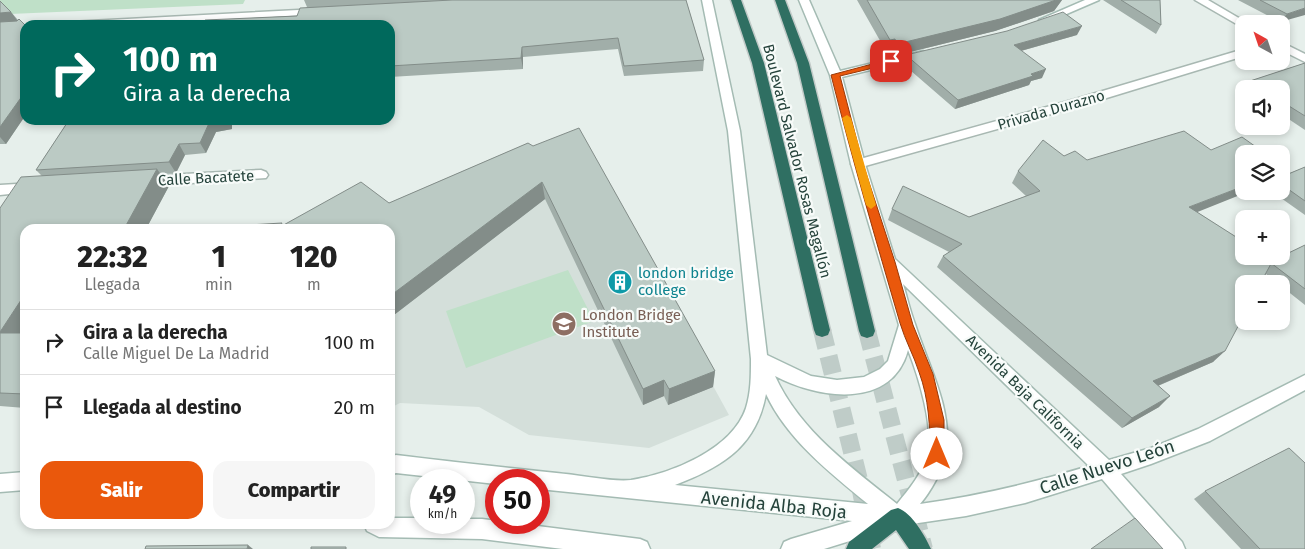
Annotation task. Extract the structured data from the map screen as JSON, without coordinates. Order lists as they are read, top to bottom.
{
  "streets": {
    "highway": ["Boulevard Salvador Rosas Magallón"],
    "main road": [
      "Privada Durazno",
      "Calle Bacatete",
      "Avenida Baja California",
      "Calle Nuevo León",
      "Avenida Alba Roja"
    ]
  },
  "crossings": [
    ["Avenida Baja California", "Calle Nuevo León"],
    ["Calle Nuevo León", "Avenida Alba Roja"]
  ],
  "places": {
    "building": ["london bridge college"],
    "school or university": ["London Bridge Institute"]
  },
  "north": "top left",
  "page": {
    "map_buttons": ["+", "−"],
    "turn": ["100 m", "Gira a la derecha"],
    "eta": [
      "22:32",
      "Llegada",
      "1",
      "min",
      "120",
      "m"
    ],
    "list": [
      {
        "name": "Gira a la derecha",
        "note": "Calle Miguel De La Madrid",
        "value": "100 m"
      },
      {
        "name": "Llegada al destino",
        "value": "20 m"
      }
    ],
    "buttons": ["Salir", "Compartir"],
    "speed": "49 km/h",
    "limit": "50"
  }
}
